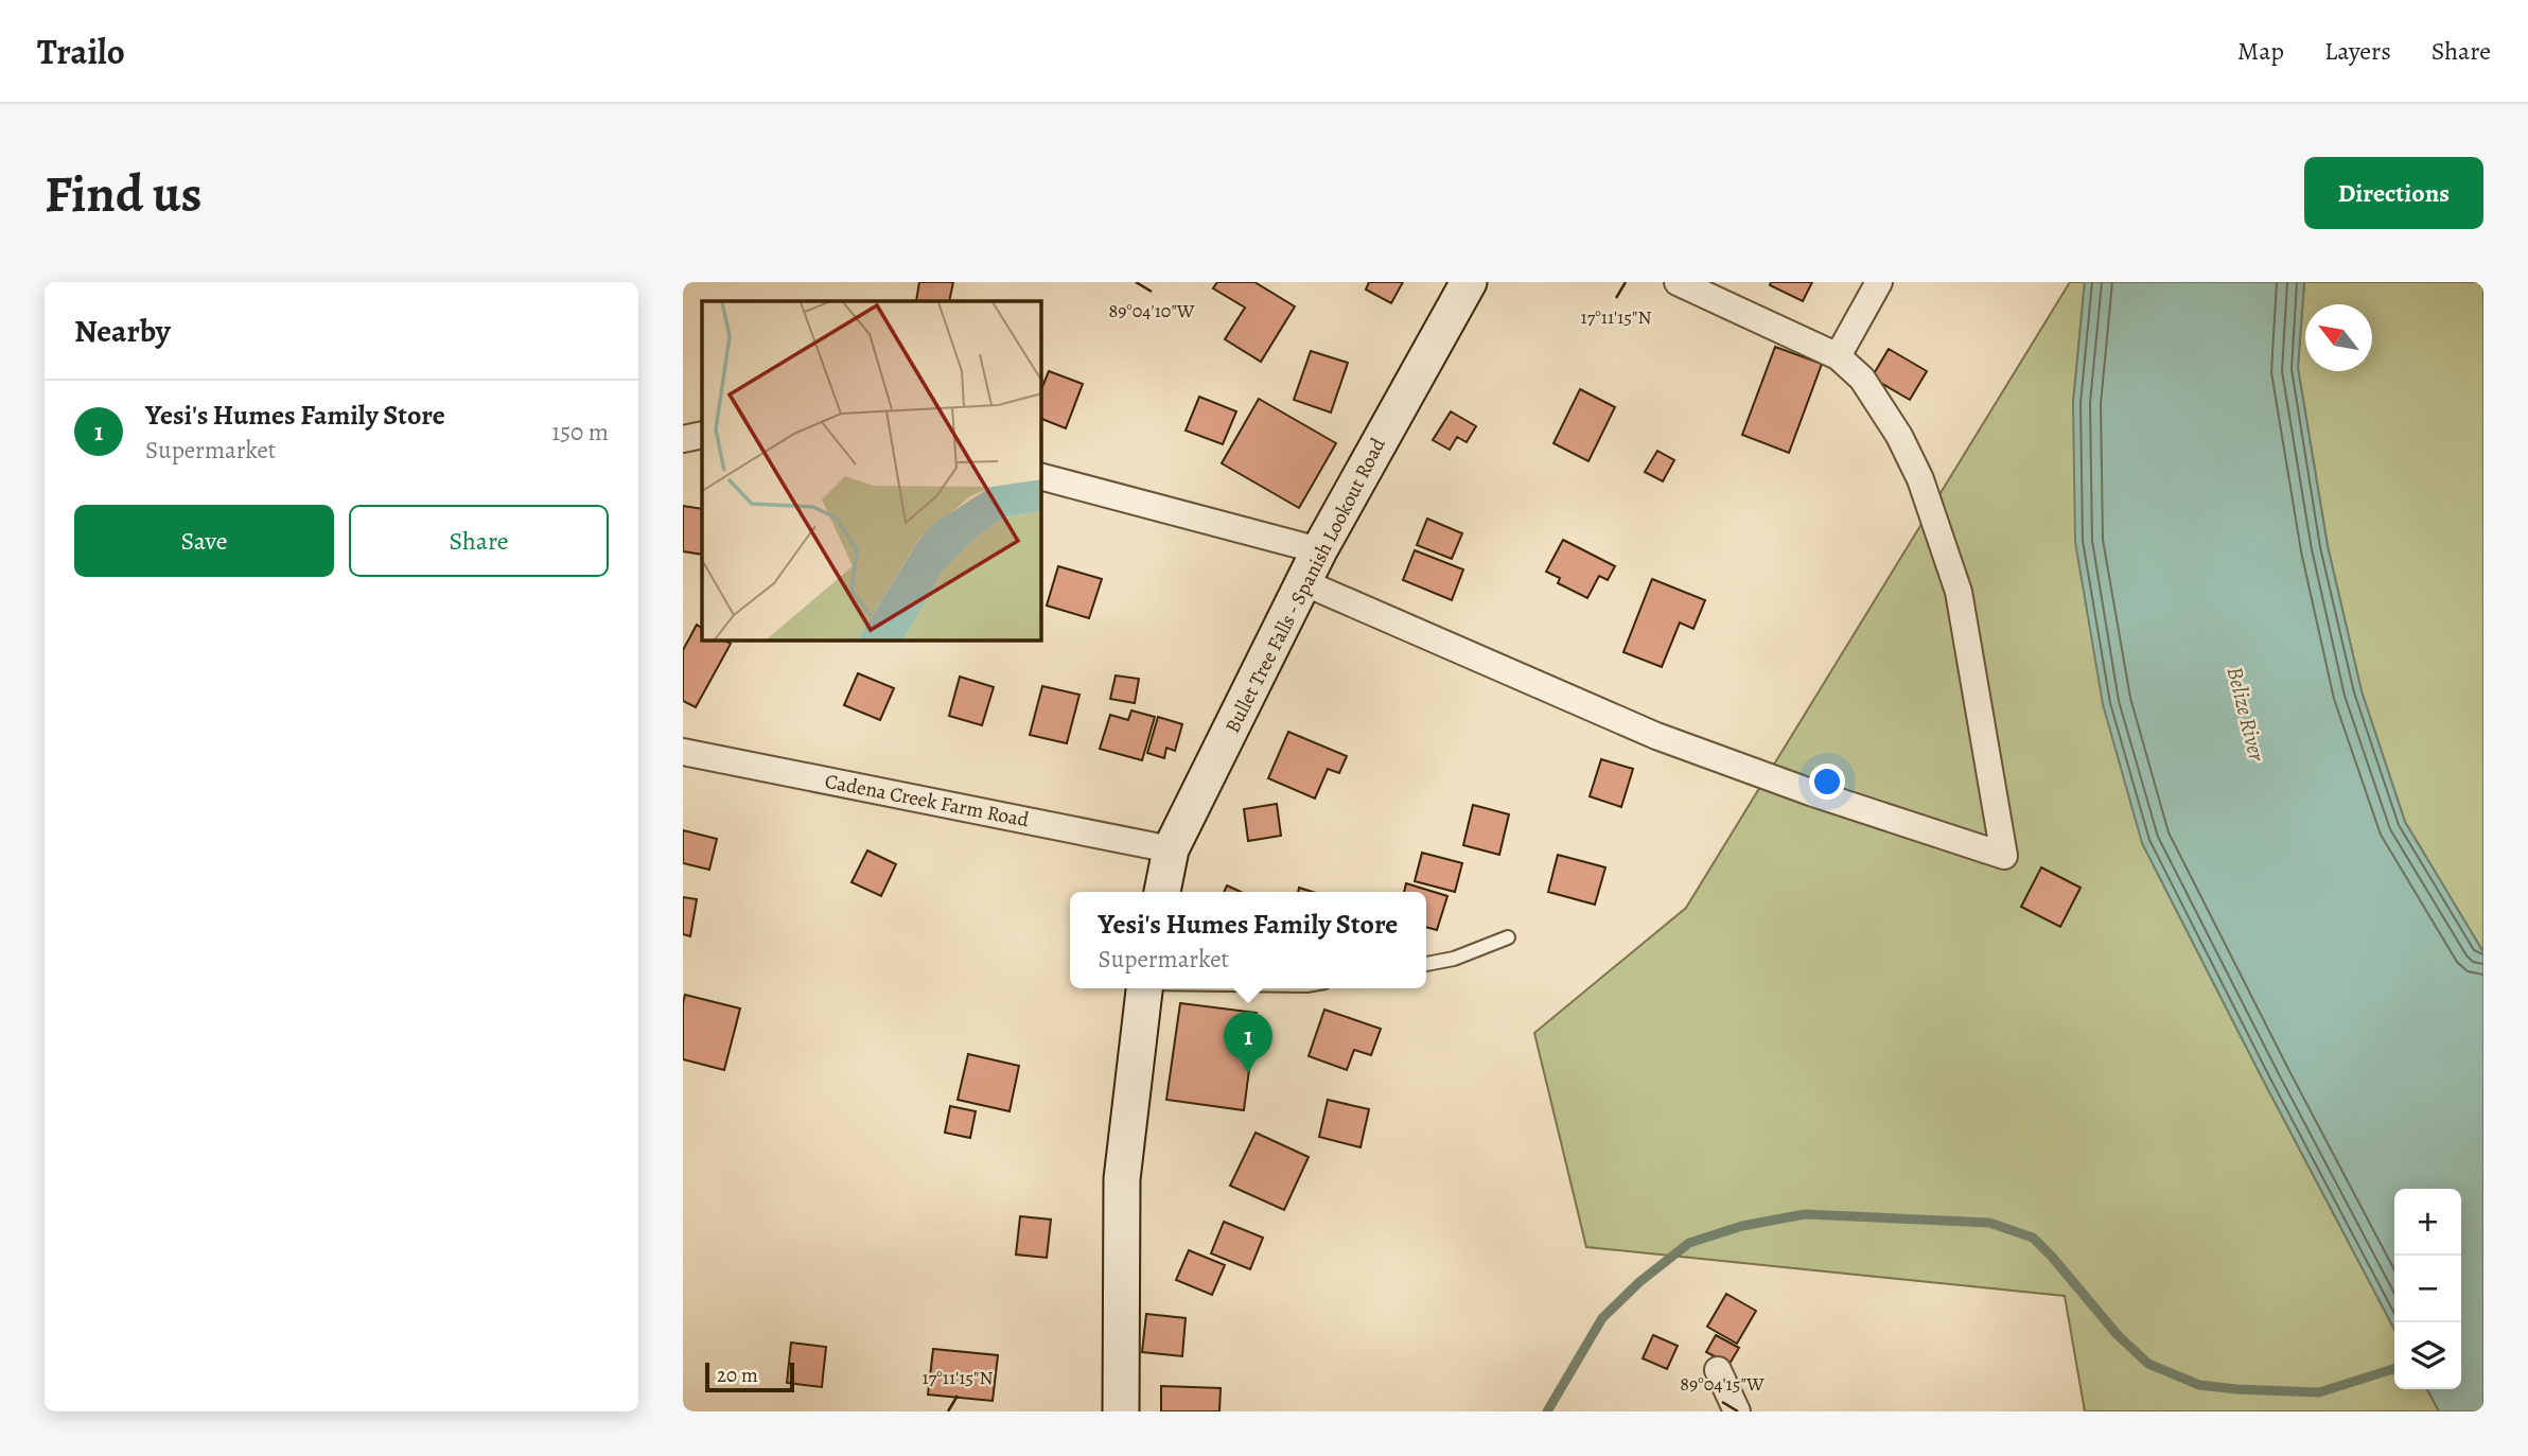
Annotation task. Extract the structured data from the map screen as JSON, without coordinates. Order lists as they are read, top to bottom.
{
  "streets": {
    "main road": ["Bullet Tree Falls - Spanish Lookout Road"],
    "street": ["Cadena Creek Farm Road"]
  },
  "crossings": [
    ["Bullet Tree Falls - Spanish Lookout Road", "Cadena Creek Farm Road"]
  ],
  "water": ["Belize River"],
  "scale_bar": "20 m",
  "north": "top left",
  "page": {
    "header": "Trailo",
    "nav": ["Map", "Layers", "Share"],
    "buttons": [
      "Directions",
      ["Save", "Share"]
    ],
    "title": "Find us",
    "heading": "Nearby",
    "list": [
      {
        "mark": "1",
        "name": "Yesi's Humes Family Store",
        "note": "Supermarket",
        "value": "150 m"
      }
    ],
    "popup": ["Yesi's Humes Family Store", "Supermarket"],
    "pins": "1",
    "map_buttons": ["+", "−"],
    "scale": "20 m"
  },
  "coordinates": ["89°04'10\"W", "17°11'15\"N", "89°04'15\"W"]
}
